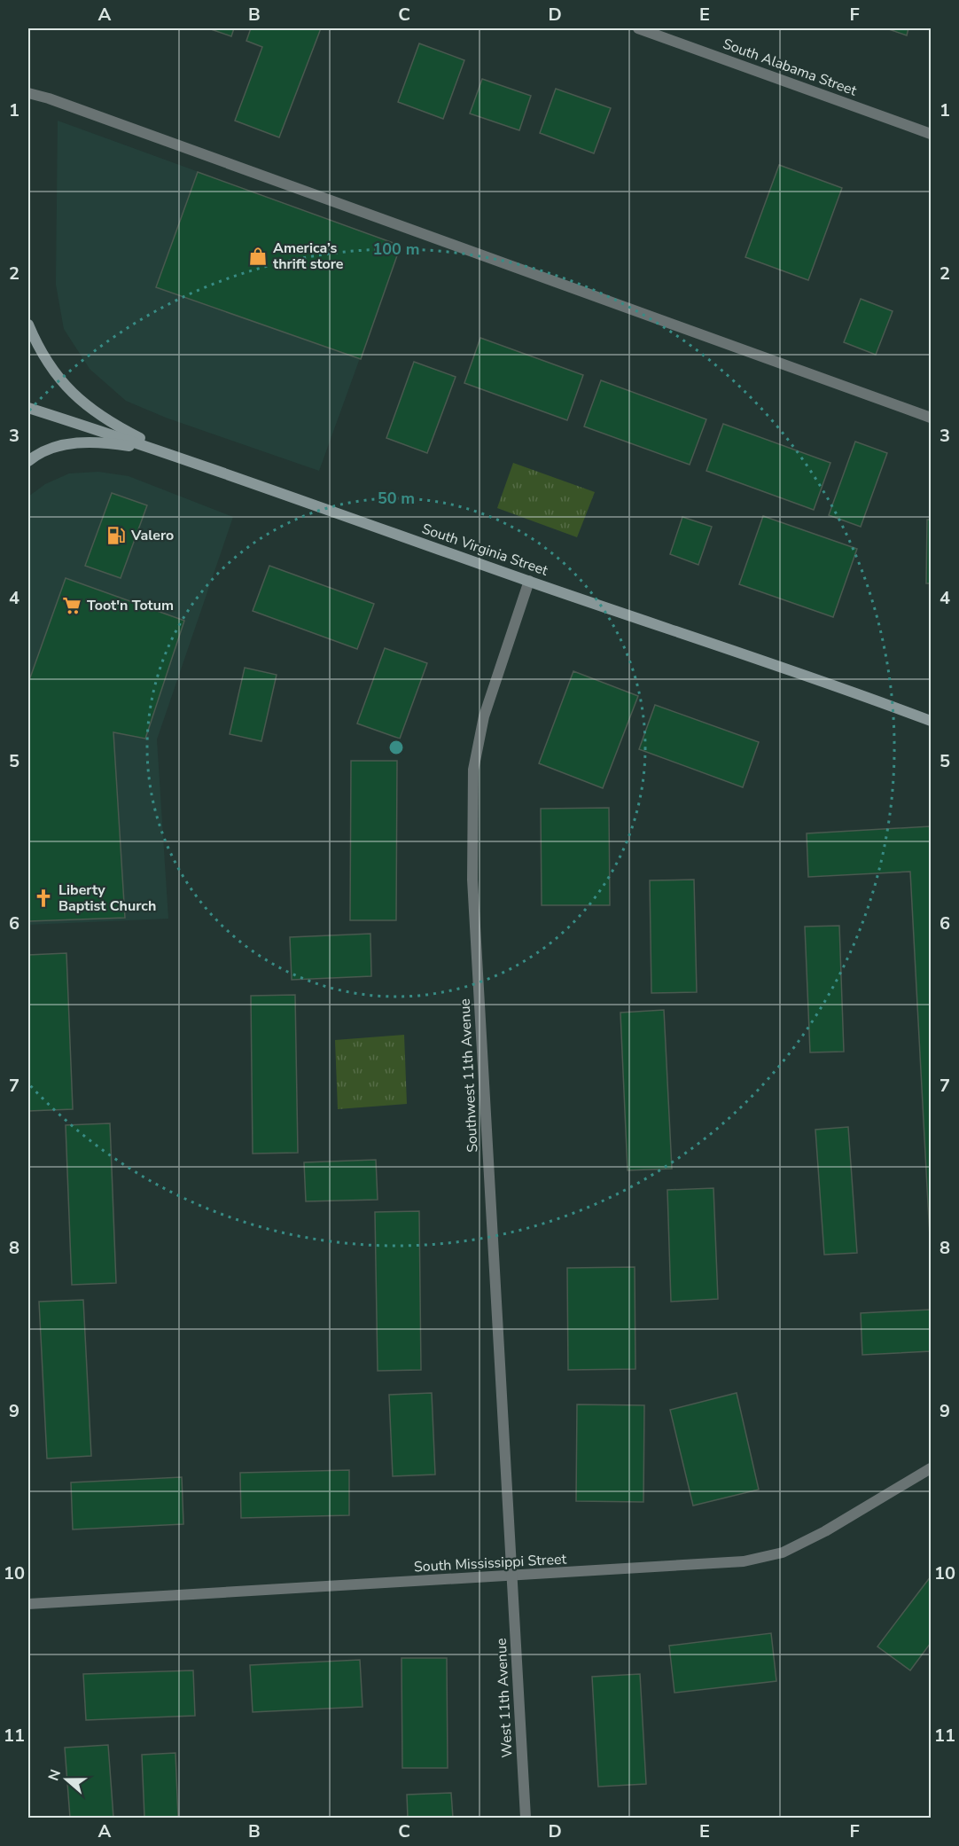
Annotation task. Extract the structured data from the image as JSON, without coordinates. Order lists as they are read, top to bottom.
{
  "streets": {
    "street": [
      "South Alabama Street",
      "South Virginia Street",
      "Southwest 11th Avenue",
      "South Mississippi Street",
      "West 11th Avenue"
    ]
  },
  "crossings": [
    ["South Virginia Street", "Southwest 11th Avenue"],
    ["Southwest 11th Avenue", "South Mississippi Street"],
    ["Southwest 11th Avenue", "West 11th Avenue"],
    ["South Mississippi Street", "West 11th Avenue"]
  ],
  "places": {
    "shop": ["America’s thrift store"],
    "fuel station": ["Valero"],
    "supermarket": ["Toot'n Totum"],
    "church": ["Liberty Baptist Church"]
  },
  "north": "left",
  "grid": {
    "columns": [
      "A",
      "B",
      "C",
      "D",
      "E",
      "F"
    ],
    "rows": [
      "1",
      "2",
      "3",
      "4",
      "5",
      "6",
      "7",
      "8",
      "9",
      "10",
      "11"
    ]
  },
  "rings": ["100 m", "50 m"]
}
